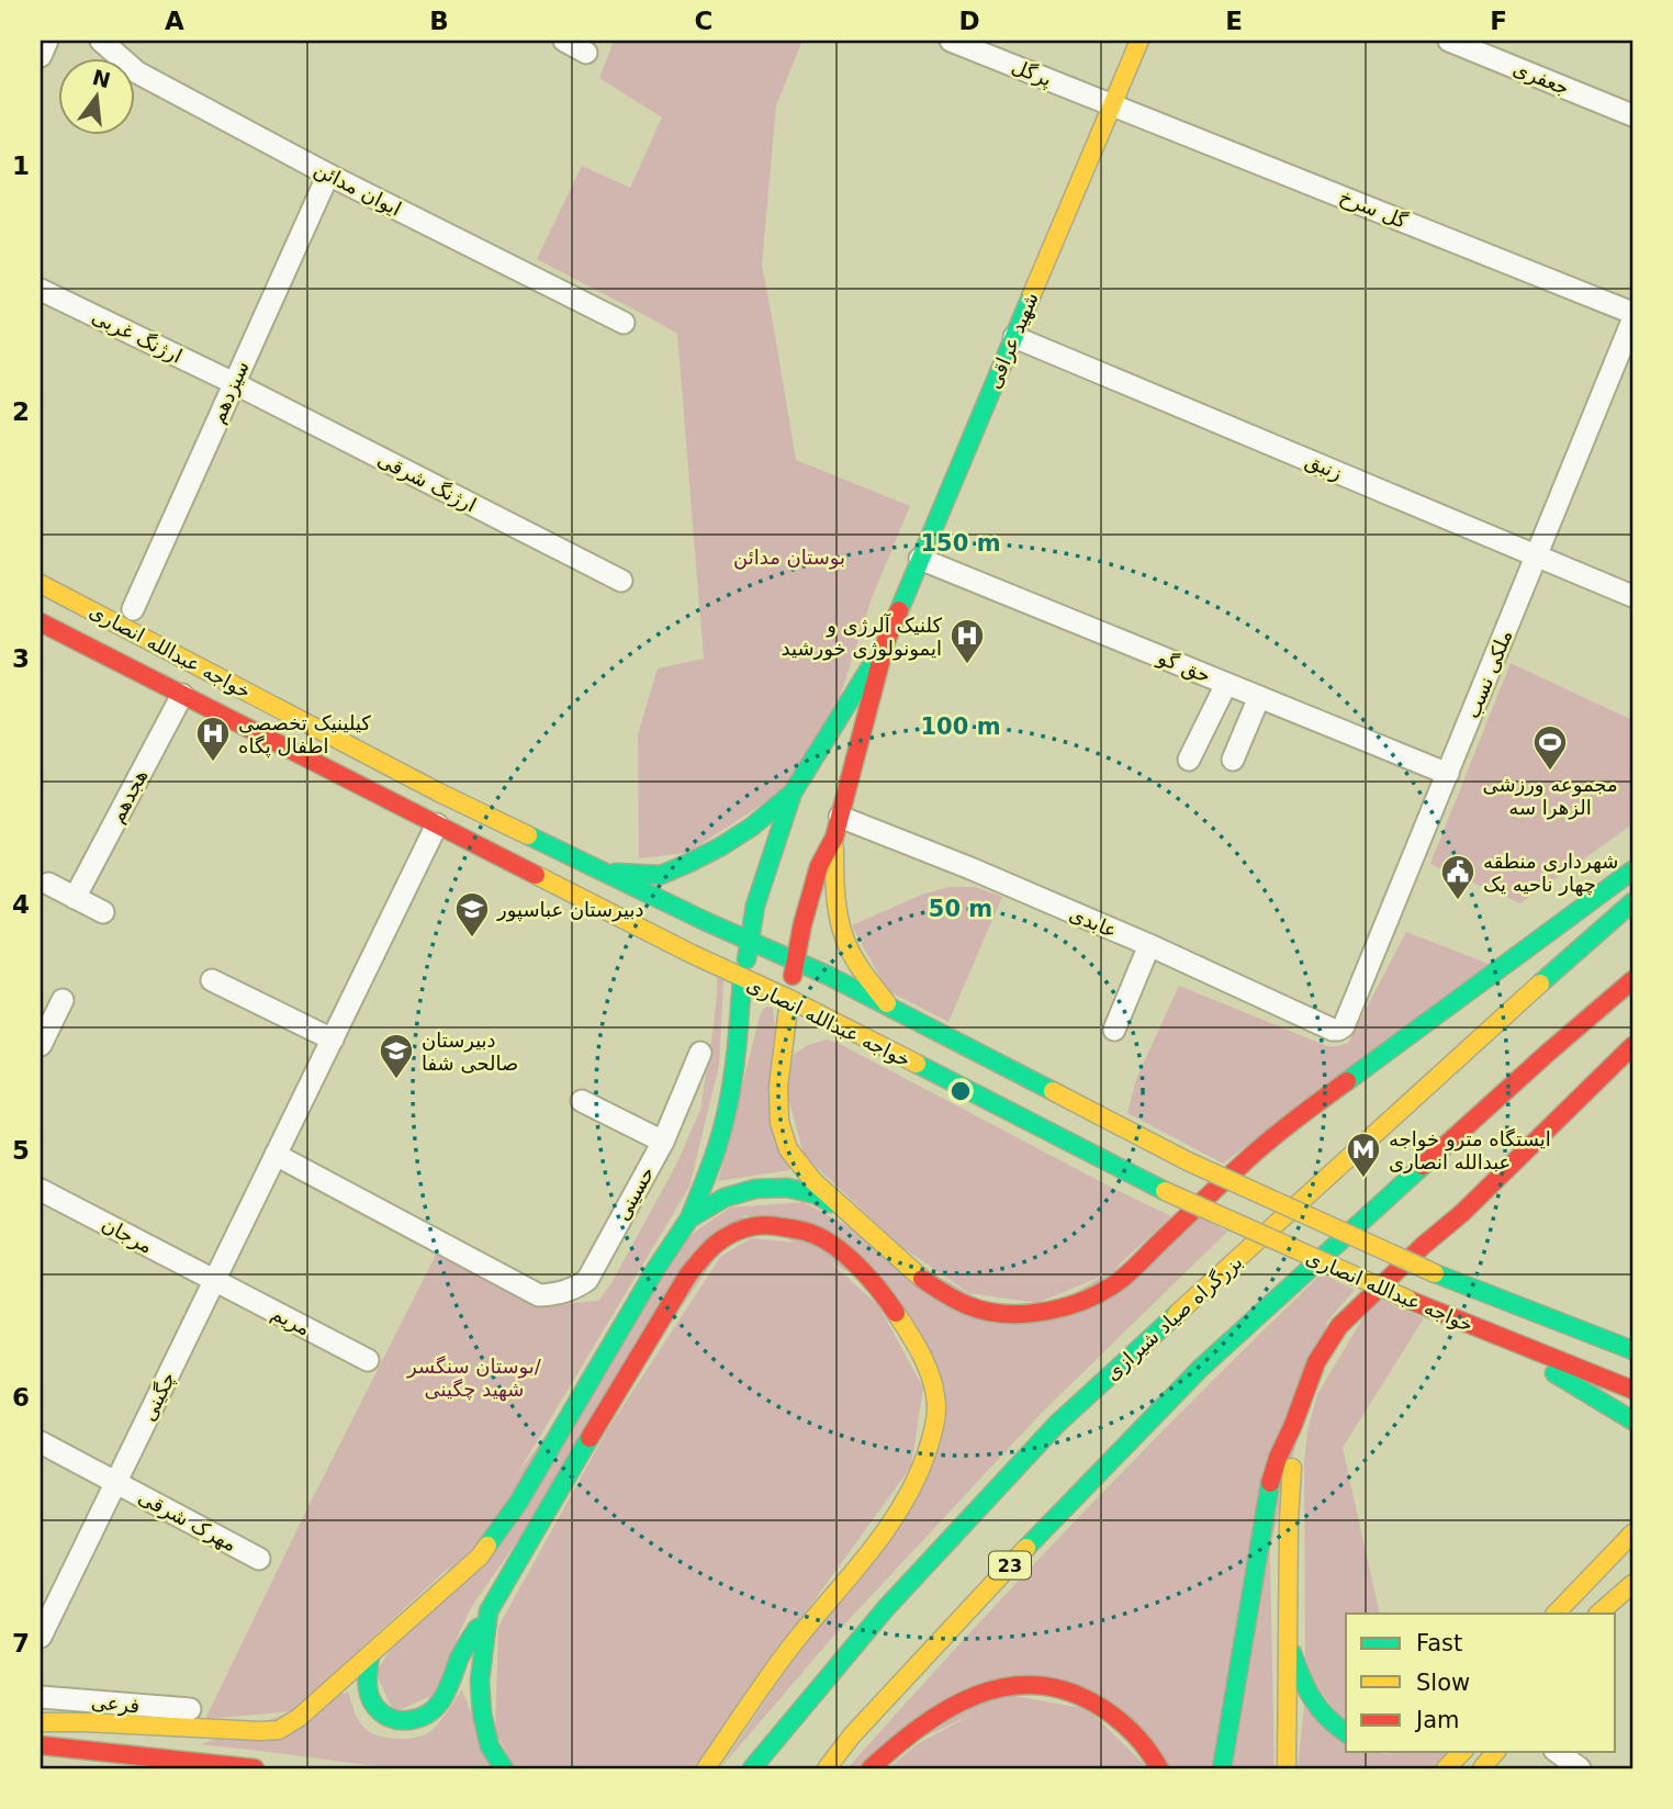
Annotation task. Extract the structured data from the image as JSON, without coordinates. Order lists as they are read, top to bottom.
{
  "streets": {
    "main road": [
      "شهید عراقی",
      "خواجه عبدالله انصاری",
      "بزرگراه صیاد شیرازی",
      "23"
    ],
    "street": [
      "پرگل",
      "جعفری",
      "ایوان مدائن",
      "گل سرخ",
      "ارژنگ غربی",
      "سیزدهم",
      "زنبق",
      "ارژنگ شرقی",
      "حق گو",
      "ملکی نسب",
      "هجدهم",
      "عابدی",
      "حسینی",
      "مرجان",
      "مریم",
      "چگینی",
      "مهرک شرقی",
      "فرعی"
    ]
  },
  "crossings": [
    ["پرگل", "گل سرخ"],
    ["پرگل", "شهید عراقی"],
    ["ایوان مدائن", "سیزدهم"],
    ["گل سرخ", "شهید عراقی"],
    ["ارژنگ غربی", "سیزدهم"],
    ["ارژنگ غربی", "ارژنگ شرقی"],
    ["شهید عراقی", "زنبق"],
    ["شهید عراقی", "خواجه عبدالله انصاری"],
    ["شهید عراقی", "حق گو"],
    ["شهید عراقی", "عابدی"],
    ["سیزدهم", "ارژنگ شرقی"],
    ["زنبق", "ملکی نسب"],
    ["خواجه عبدالله انصاری", "هجدهم"],
    ["خواجه عبدالله انصاری", "چگینی"],
    ["حق گو", "ملکی نسب"],
    ["ملکی نسب", "عابدی"],
    ["حسینی", "چگینی"],
    ["مرجان", "مریم"],
    ["مرجان", "چگینی"],
    ["مریم", "چگینی"],
    ["چگینی", "مهرک شرقی"]
  ],
  "parks": ["بوستان مدائن", "بوستان سنگسر/ شهید چگینی"],
  "places": {
    "hospital": ["کلنیک آلرژی و ایمونولوژی خورشید", "کیلینیک تخصصی اطفال پگاه"],
    "sports": ["مجموعه ورزشی الزهرا سه"],
    "public building": ["شهرداری منطقه چهار ناحیه یک"],
    "school or university": ["دبیرستان عباسپور", "دبیرستان صالحی شفا"],
    "metro station": ["ایستگاه مترو خواجه عبدالله انصاری"]
  },
  "legend": ["Fast", "Slow", "Jam"],
  "north": "top",
  "grid": {
    "columns": [
      "A",
      "B",
      "C",
      "D",
      "E",
      "F"
    ],
    "rows": [
      "1",
      "2",
      "3",
      "4",
      "5",
      "6",
      "7"
    ]
  },
  "rings": ["150 m", "100 m", "50 m"]
}
